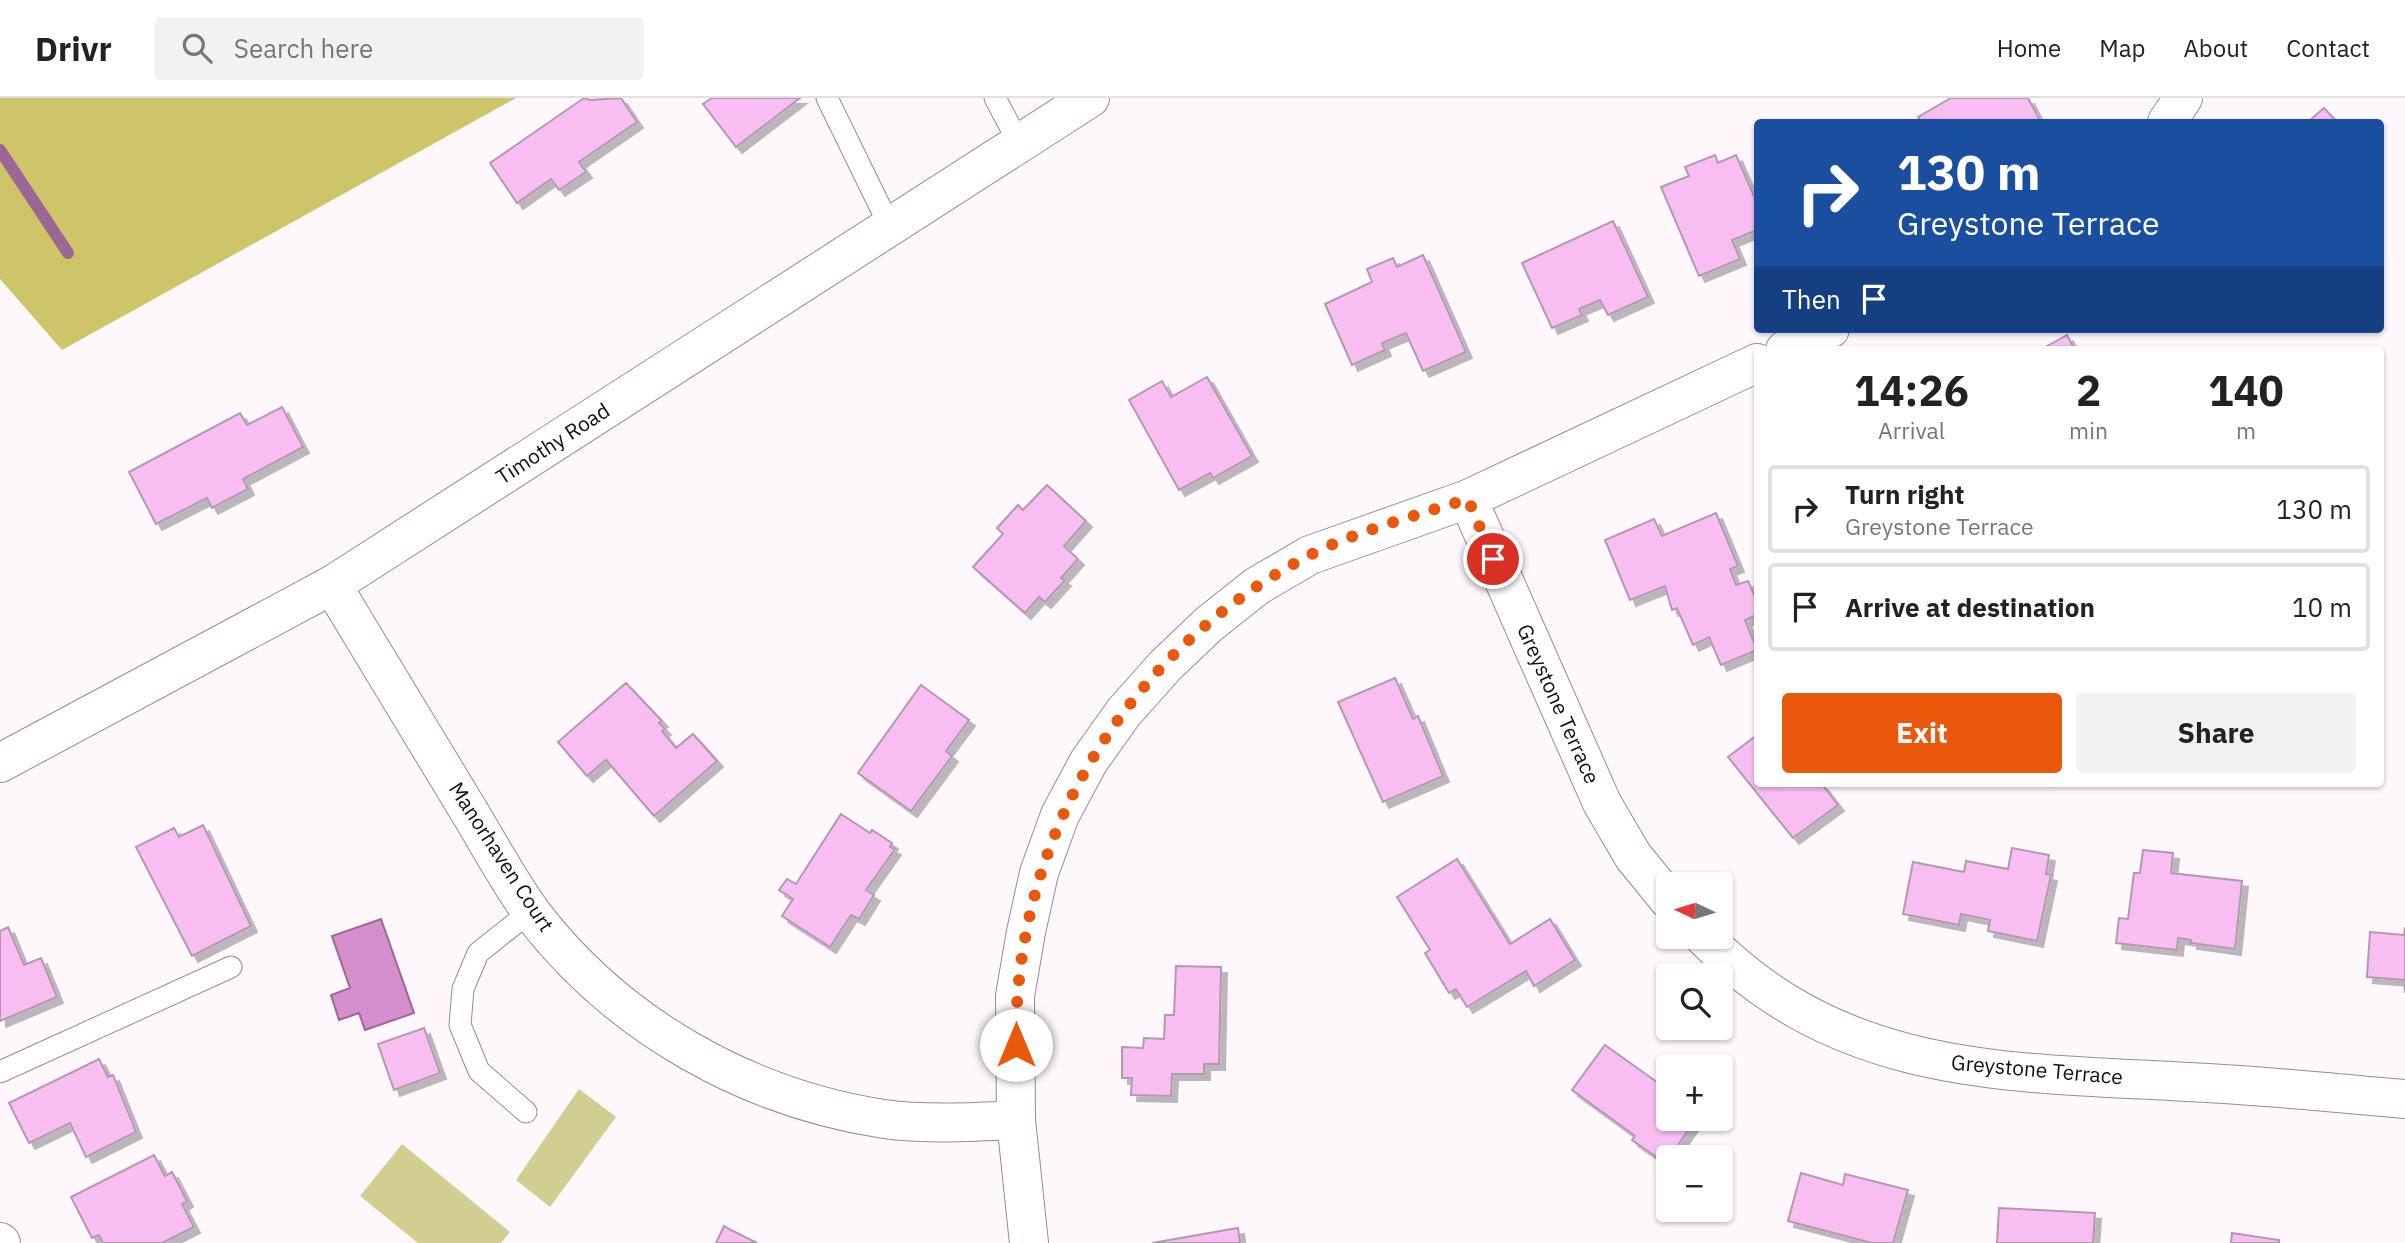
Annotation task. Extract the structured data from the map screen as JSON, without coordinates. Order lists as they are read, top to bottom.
{
  "streets": {
    "street": ["Timothy Road", "Greystone Terrace", "Manorhaven Court"]
  },
  "crossings": [
    ["Timothy Road", "Manorhaven Court"]
  ],
  "north": "left",
  "page": {
    "header": "Drivr",
    "search": "Search here",
    "nav": [
      "Home",
      "Map",
      "About",
      "Contact"
    ],
    "turn": ["130 m", "Greystone Terrace"],
    "then": "Then",
    "eta": [
      "14:26",
      "Arrival",
      "2",
      "min",
      "140",
      "m"
    ],
    "list": [
      {
        "name": "Turn right",
        "note": "Greystone Terrace",
        "value": "130 m"
      },
      {
        "name": "Arrive at destination",
        "value": "10 m"
      }
    ],
    "buttons": ["Exit", "Share"],
    "map_buttons": ["+", "−"]
  }
}
